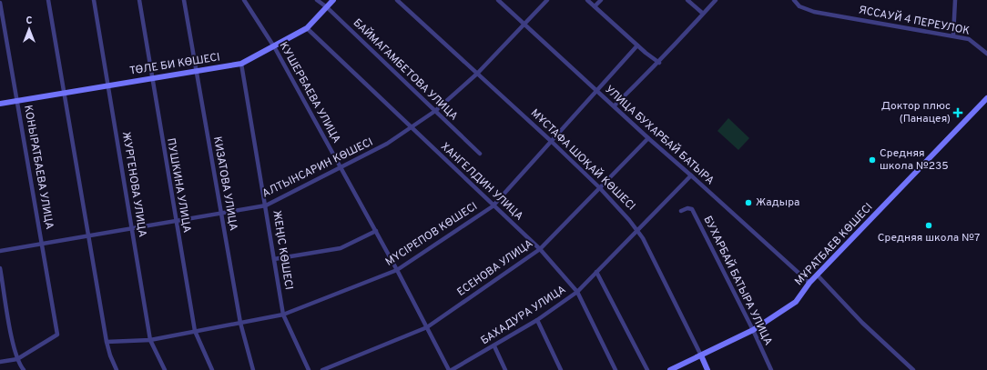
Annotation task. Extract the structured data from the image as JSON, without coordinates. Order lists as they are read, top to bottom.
{
  "streets": {
    "street": [
      "ЯССАУЙ 4 ПЕРЕУЛОК",
      "ТӨЛЕ БИ КӨШЕСІ",
      "БАЙМАГАМБЕТОВА УЛИЦА",
      "КУШЕРБАЕВА УЛИЦА",
      "УЛИЦА БУХАРБАЙ БАТЫРА",
      "МҰСТАФА ШОҚАЙ КӨШЕСІ",
      "КОНЫРАТБАЕВА УЛИЦА",
      "АЛТЫНСАРИН КӨШЕСІ",
      "ХАНГЕЛДИН УЛИЦА",
      "КИЗАТОВА УЛИЦА",
      "ЖУРГЕНОВА УЛИЦА",
      "ПУШКИНА УЛИЦА",
      "МҮСІРЕПОВ КӨШЕСІ",
      "МҰРАТБАЕВ КӨШЕСІ",
      "ЖЕҢІС КӨШЕСІ",
      "ЕСЕНОВА УЛИЦА",
      "БУХАРБАЙ БАТЫРА УЛИЦА",
      "БАХАДУРА УЛИЦА"
    ]
  },
  "crossings": [
    ["ТӨЛЕ БИ КӨШЕСІ", "БАЙМАГАМБЕТОВА УЛИЦА"],
    ["ТӨЛЕ БИ КӨШЕСІ", "КУШЕРБАЕВА УЛИЦА"],
    ["ТӨЛЕ БИ КӨШЕСІ", "КОНЫРАТБАЕВА УЛИЦА"],
    ["ТӨЛЕ БИ КӨШЕСІ", "ХАНГЕЛДИН УЛИЦА"],
    ["ТӨЛЕ БИ КӨШЕСІ", "КИЗАТОВА УЛИЦА"],
    ["ТӨЛЕ БИ КӨШЕСІ", "ЖУРГЕНОВА УЛИЦА"],
    ["ТӨЛЕ БИ КӨШЕСІ", "ПУШКИНА УЛИЦА"],
    ["ТӨЛЕ БИ КӨШЕСІ", "ЖЕҢІС КӨШЕСІ"],
    ["БАЙМАГАМБЕТОВА УЛИЦА", "АЛТЫНСАРИН КӨШЕСІ"],
    ["КУШЕРБАЕВА УЛИЦА", "АЛТЫНСАРИН КӨШЕСІ"],
    ["КУШЕРБАЕВА УЛИЦА", "МҮСІРЕПОВ КӨШЕСІ"],
    ["КУШЕРБАЕВА УЛИЦА", "ЕСЕНОВА УЛИЦА"],
    ["УЛИЦА БУХАРБАЙ БАТЫРА", "АЛТЫНСАРИН КӨШЕСІ"],
    ["УЛИЦА БУХАРБАЙ БАТЫРА", "МҮСІРЕПОВ КӨШЕСІ"],
    ["УЛИЦА БУХАРБАЙ БАТЫРА", "МҰРАТБАЕВ КӨШЕСІ"],
    ["УЛИЦА БУХАРБАЙ БАТЫРА", "ЕСЕНОВА УЛИЦА"],
    ["УЛИЦА БУХАРБАЙ БАТЫРА", "БАХАДУРА УЛИЦА"],
    ["МҰСТАФА ШОҚАЙ КӨШЕСІ", "АЛТЫНСАРИН КӨШЕСІ"],
    ["МҰСТАФА ШОҚАЙ КӨШЕСІ", "МҮСІРЕПОВ КӨШЕСІ"],
    ["МҰСТАФА ШОҚАЙ КӨШЕСІ", "МҰРАТБАЕВ КӨШЕСІ"],
    ["МҰСТАФА ШОҚАЙ КӨШЕСІ", "ЕСЕНОВА УЛИЦА"],
    ["МҰСТАФА ШОҚАЙ КӨШЕСІ", "БАХАДУРА УЛИЦА"],
    ["КОНЫРАТБАЕВА УЛИЦА", "АЛТЫНСАРИН КӨШЕСІ"],
    ["АЛТЫНСАРИН КӨШЕСІ", "ХАНГЕЛДИН УЛИЦА"],
    ["АЛТЫНСАРИН КӨШЕСІ", "КИЗАТОВА УЛИЦА"],
    ["АЛТЫНСАРИН КӨШЕСІ", "ЖУРГЕНОВА УЛИЦА"],
    ["АЛТЫНСАРИН КӨШЕСІ", "ПУШКИНА УЛИЦА"],
    ["АЛТЫНСАРИН КӨШЕСІ", "ЖЕҢІС КӨШЕСІ"],
    ["ХАНГЕЛДИН УЛИЦА", "МҮСІРЕПОВ КӨШЕСІ"],
    ["ХАНГЕЛДИН УЛИЦА", "ЕСЕНОВА УЛИЦА"],
    ["ХАНГЕЛДИН УЛИЦА", "БАХАДУРА УЛИЦА"],
    ["КИЗАТОВА УЛИЦА", "МҮСІРЕПОВ КӨШЕСІ"],
    ["ЖУРГЕНОВА УЛИЦА", "МҮСІРЕПОВ КӨШЕСІ"],
    ["ПУШКИНА УЛИЦА", "МҮСІРЕПОВ КӨШЕСІ"],
    ["МҮСІРЕПОВ КӨШЕСІ", "ЖЕҢІС КӨШЕСІ"],
    ["МҰРАТБАЕВ КӨШЕСІ", "БУХАРБАЙ БАТЫРА УЛИЦА"]
  ],
  "places": {
    "health": ["Доктор плюс (Панацея)"],
    "other": ["Средняя школа №235", "Жадыра", "Средняя школа №7"]
  },
  "north": "top"
}
